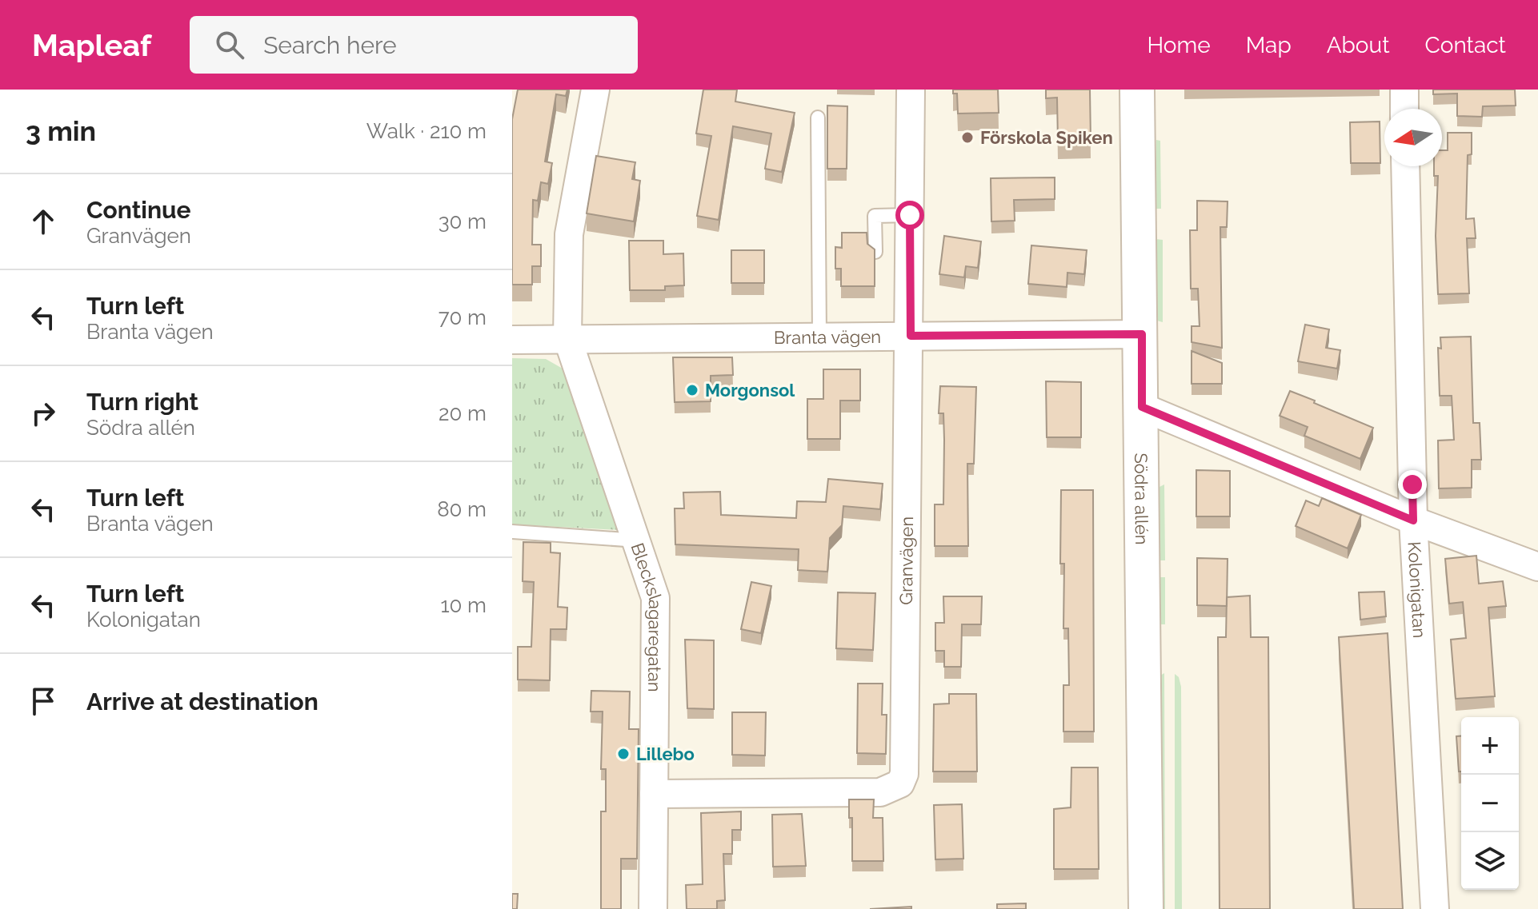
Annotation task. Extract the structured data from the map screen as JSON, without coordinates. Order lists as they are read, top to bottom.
{
  "streets": {
    "street": [
      "Branta vägen",
      "Södra allén",
      "Granvägen",
      "Kolonigatan",
      "Bleckslagaregatan"
    ]
  },
  "crossings": [
    ["Branta vägen", "Södra allén"],
    ["Branta vägen", "Granvägen"],
    ["Branta vägen", "Bleckslagaregatan"],
    ["Granvägen", "Bleckslagaregatan"]
  ],
  "places": ["Förskola Spiken", "Morgonsol", "Lillebo"],
  "north": "left",
  "page": {
    "header": "Mapleaf",
    "search": "Search here",
    "nav": [
      "Home",
      "Map",
      "About",
      "Contact"
    ],
    "heading": ["3 min", "Walk · 210 m"],
    "list": [
      ["Continue", "Granvägen", "30 m"],
      ["Turn left", "Branta vägen", "70 m"],
      ["Turn right", "Södra allén", "20 m"],
      ["Turn left", "Branta vägen", "80 m"],
      ["Turn left", "Kolonigatan", "10 m"],
      "Arrive at destination"
    ],
    "map_buttons": ["+", "−"]
  }
}
